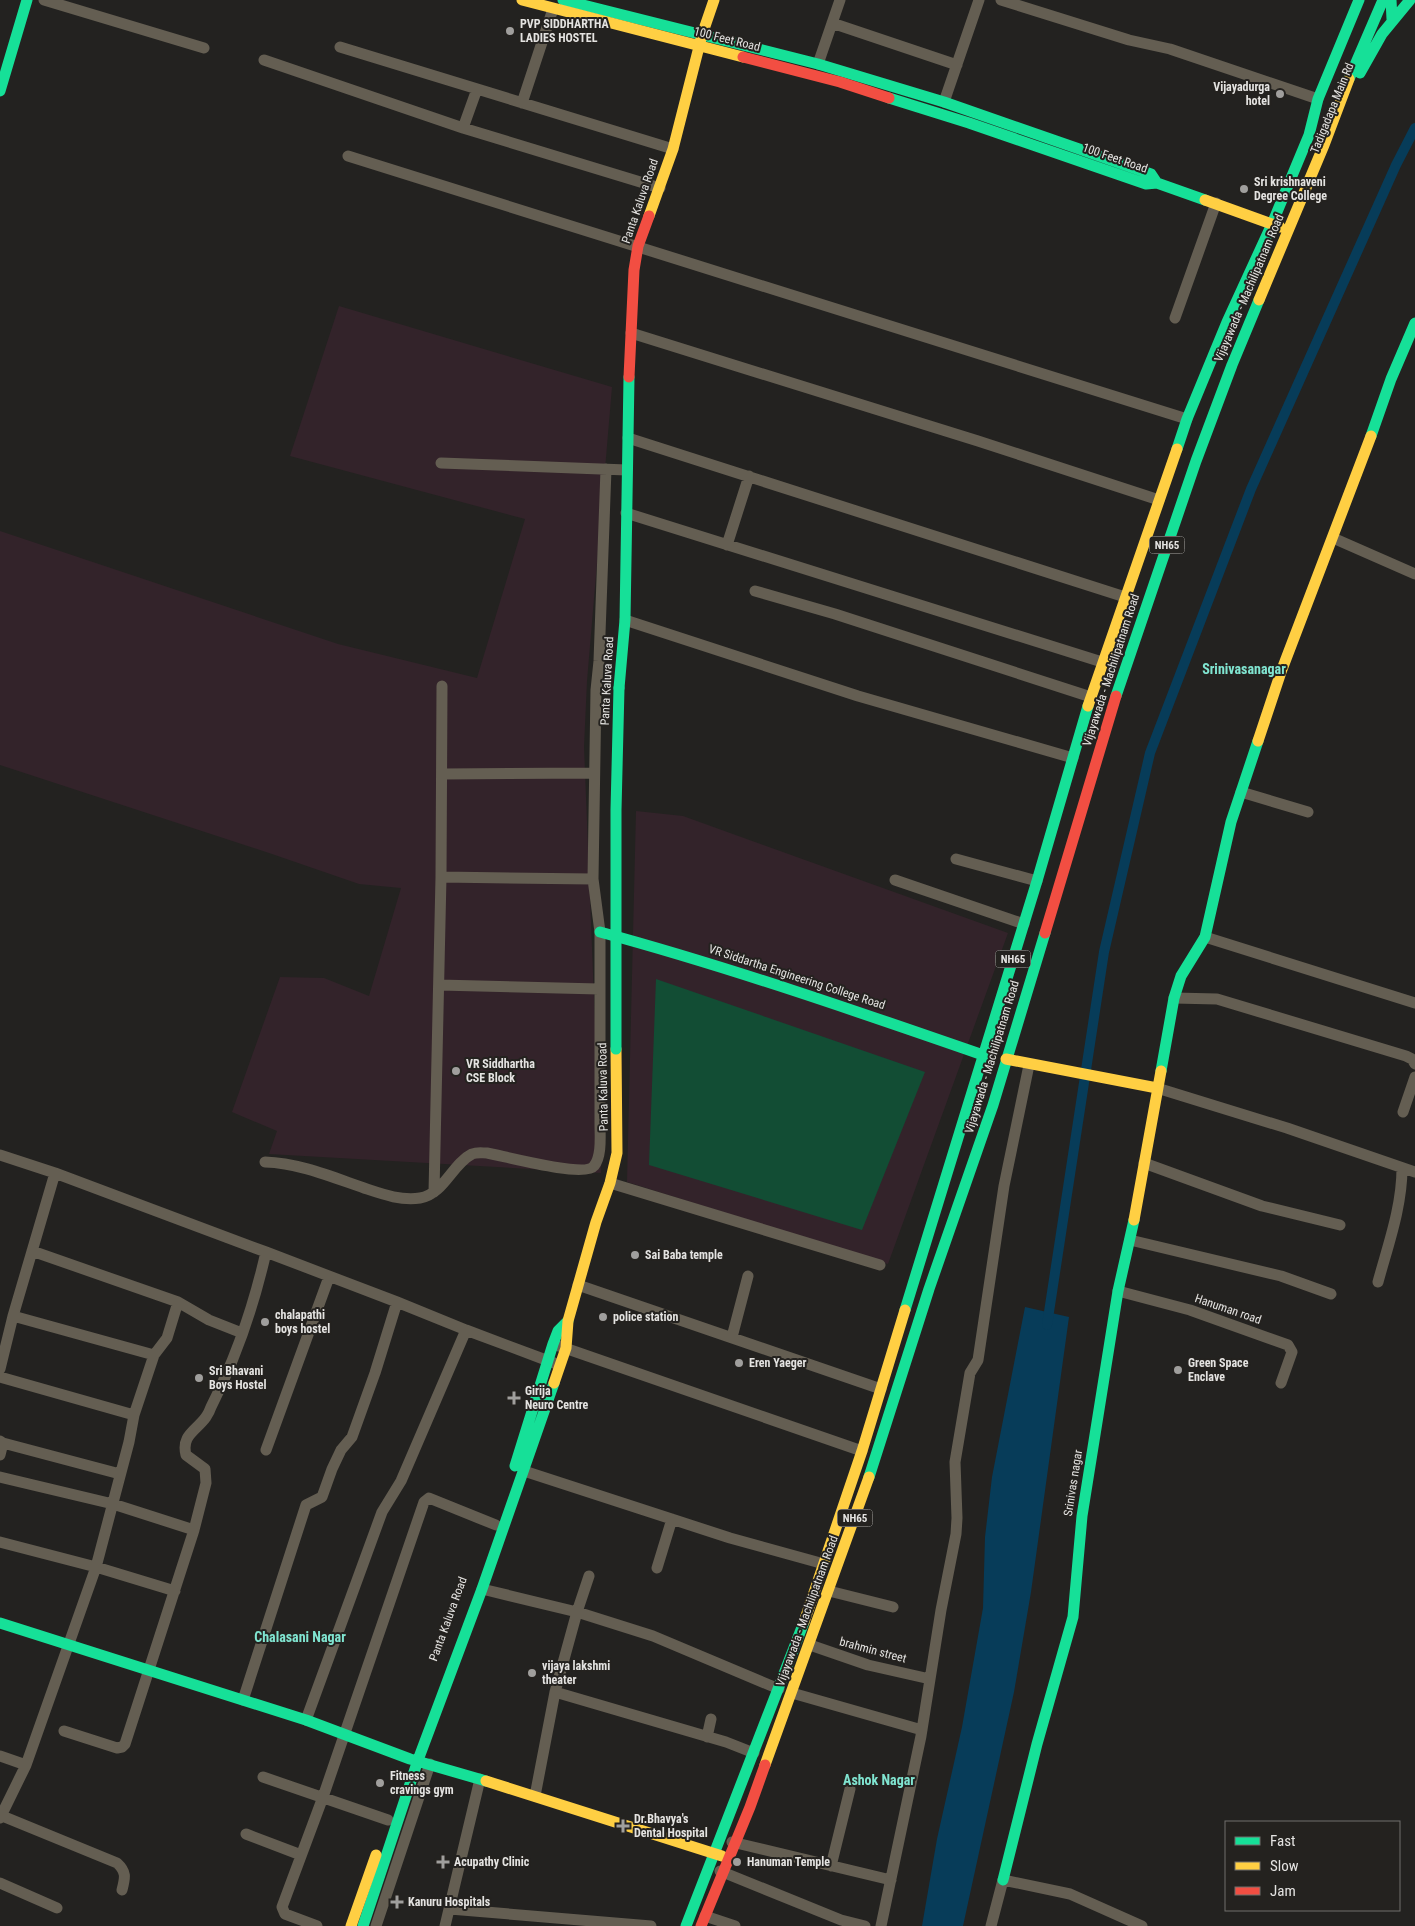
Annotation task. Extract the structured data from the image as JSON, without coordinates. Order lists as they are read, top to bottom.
{
  "streets": {
    "main road": [
      "100 Feet Road",
      "Tadigadapa Main Rd",
      "Panta Kaluva Road",
      "Vijayawada - Machilipatnam Road",
      "NH65",
      "VR Siddartha Engineering College Road",
      "Srinivas nagar"
    ],
    "street": ["Hanuman road", "brahmin street"]
  },
  "crossings": [
    ["100 Feet Road", "Panta Kaluva Road"],
    ["Tadigadapa Main Rd", "Vijayawada - Machilipatnam Road"],
    ["Vijayawada - Machilipatnam Road", "VR Siddartha Engineering College Road"],
    ["Vijayawada - Machilipatnam Road", "brahmin street"],
    ["Hanuman road", "Srinivas nagar"]
  ],
  "districts": ["Srinivasanagar", "Chalasani Nagar", "Ashok Nagar"],
  "places": {
    "other": [
      "PVP SIDDHARTHA LADIES HOSTEL",
      "Vijayadurga hotel",
      "Sri krishnaveni Degree College",
      "VR Siddhartha CSE Block",
      "Sai Baba temple",
      "police station",
      "chalapathi boys hostel",
      "Eren Yaeger",
      "Green Space Enclave",
      "Sri Bhavani Boys Hostel",
      "vijaya lakshmi theater",
      "Fitness cravings gym",
      "Hanuman Temple"
    ],
    "health": [
      "Girija Neuro Centre",
      "Dr.Bhavya's Dental Hospital",
      "Acupathy Clinic",
      "Kanuru Hospitals"
    ]
  },
  "legend": ["Fast", "Slow", "Jam"]
}
